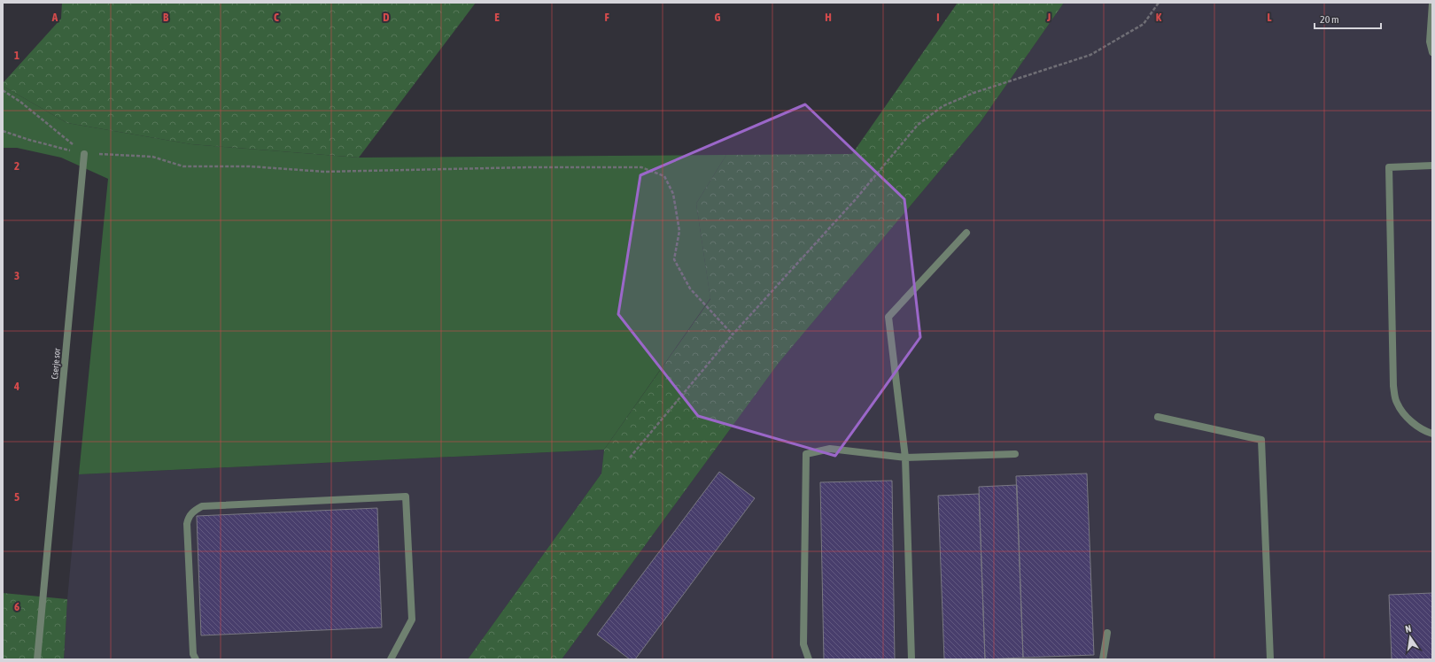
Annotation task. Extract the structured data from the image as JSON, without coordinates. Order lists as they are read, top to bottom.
{
  "streets": {
    "street": ["Cserje sor"]
  },
  "scale_bar": "20 m",
  "north": "top",
  "grid": {
    "columns": [
      "A",
      "B",
      "C",
      "D",
      "E",
      "F",
      "G",
      "H",
      "I",
      "J",
      "K",
      "L"
    ],
    "rows": [
      "1",
      "2",
      "3",
      "4",
      "5",
      "6"
    ]
  }
}
